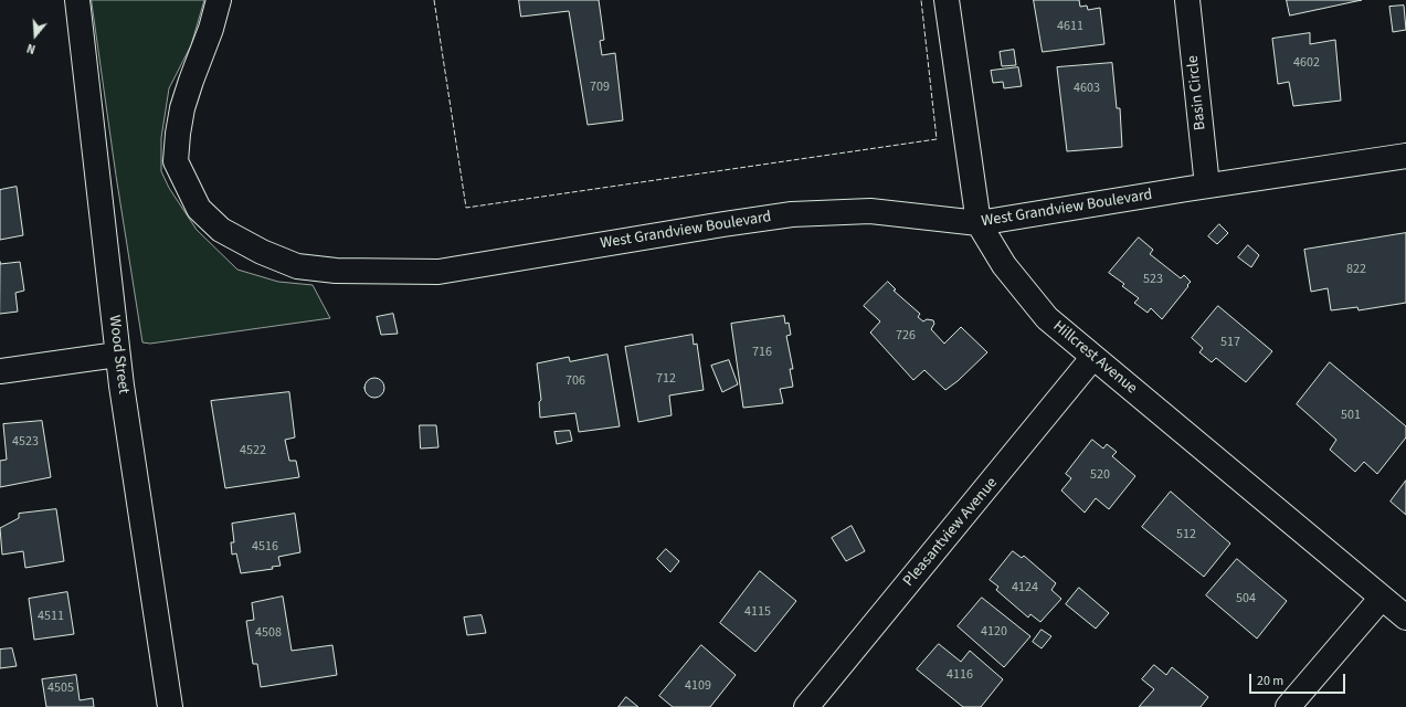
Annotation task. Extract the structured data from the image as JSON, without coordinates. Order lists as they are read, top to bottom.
{
  "streets": {
    "street": [
      "Basin Circle",
      "West Grandview Boulevard",
      "Wood Street",
      "Hillcrest Avenue",
      "Pleasantview Avenue"
    ]
  },
  "crossings": [
    ["Basin Circle", "West Grandview Boulevard"],
    ["West Grandview Boulevard", "Hillcrest Avenue"],
    ["Hillcrest Avenue", "Pleasantview Avenue"]
  ],
  "house_numbers": [
    "4611",
    "4602",
    "709",
    "4603",
    "822",
    "523",
    "726",
    "517",
    "716",
    "712",
    "706",
    "501",
    "4523",
    "4522",
    "520",
    "512",
    "4516",
    "4124",
    "504",
    "4115",
    "4511",
    "4120",
    "4508",
    "4116",
    "4109",
    "4505"
  ],
  "scale_bar": "20 m",
  "north": "bottom"
}
